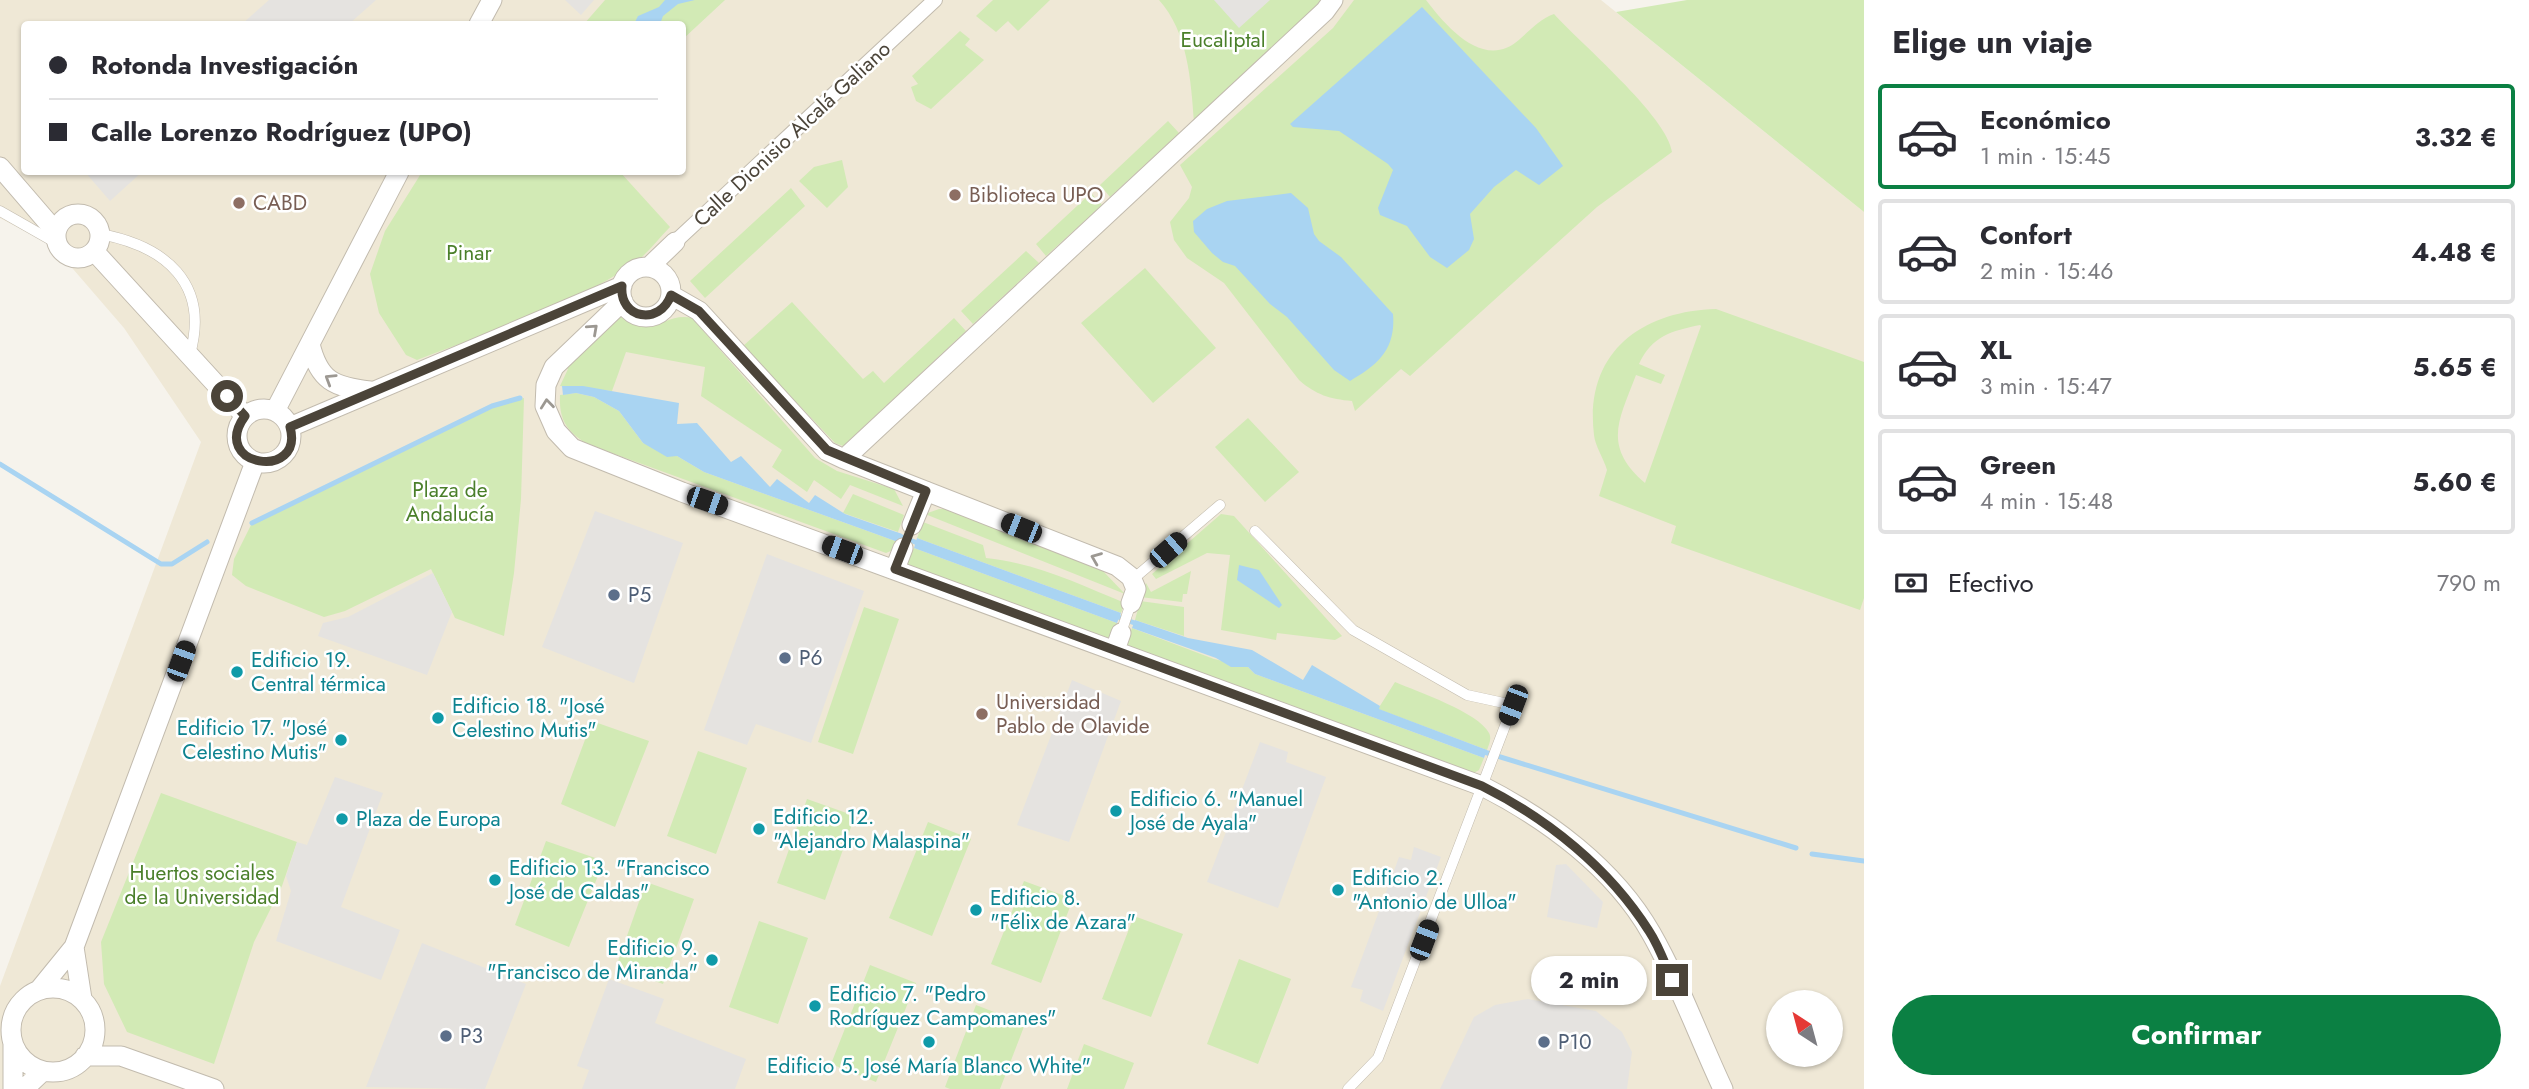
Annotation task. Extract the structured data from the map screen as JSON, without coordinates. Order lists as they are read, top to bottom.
{
  "streets": {
    "street": ["Calle Dionisio Alcalá Galiano"]
  },
  "parks": [
    "Eucaliptal",
    "Pinar",
    "Plaza de Andalucía",
    "Huertos sociales de la Universidad"
  ],
  "places": [
    "Biblioteca UPO",
    "CABD",
    "P5",
    "P6",
    "Edificio 19. Central térmica",
    "Universidad Pablo de Olavide",
    "Edificio 18. \"José Celestino Mutis\"",
    "Edificio 17. \"José Celestino Mutis\"",
    "Edificio 6. \"Manuel José de Ayala\"",
    "Plaza de Europa",
    "Edificio 12. \"Alejandro Malaspina\"",
    "Edificio 13. \"Francisco José de Caldas\"",
    "Edificio 2. \"Antonio de Ulloa\"",
    "Edificio 8. \"Félix de Azara\"",
    "Edificio 9. \"Francisco de Miranda\"",
    "Edificio 7. \"Pedro Rodríguez Campomanes\"",
    "P3",
    "Edificio 5. José María Blanco White\"",
    "P10"
  ],
  "north": "top left",
  "page": {
    "heading": "Elige un viaje",
    "banner": ["Rotonda Investigación", "Calle Lorenzo Rodríguez (UPO)"],
    "list": [
      {
        "name": "Económico",
        "note": "1 min · 15:45",
        "value": "3.32 €"
      },
      {
        "name": "Confort",
        "note": "2 min · 15:46",
        "value": "4.48 €"
      },
      {
        "name": "XL",
        "note": "3 min · 15:47",
        "value": "5.65 €"
      },
      {
        "name": "Green",
        "note": "4 min · 15:48",
        "value": "5.60 €"
      }
    ],
    "pay": ["Efectivo", "790 m"],
    "bubble": "2 min",
    "buttons": "Confirmar"
  }
}
